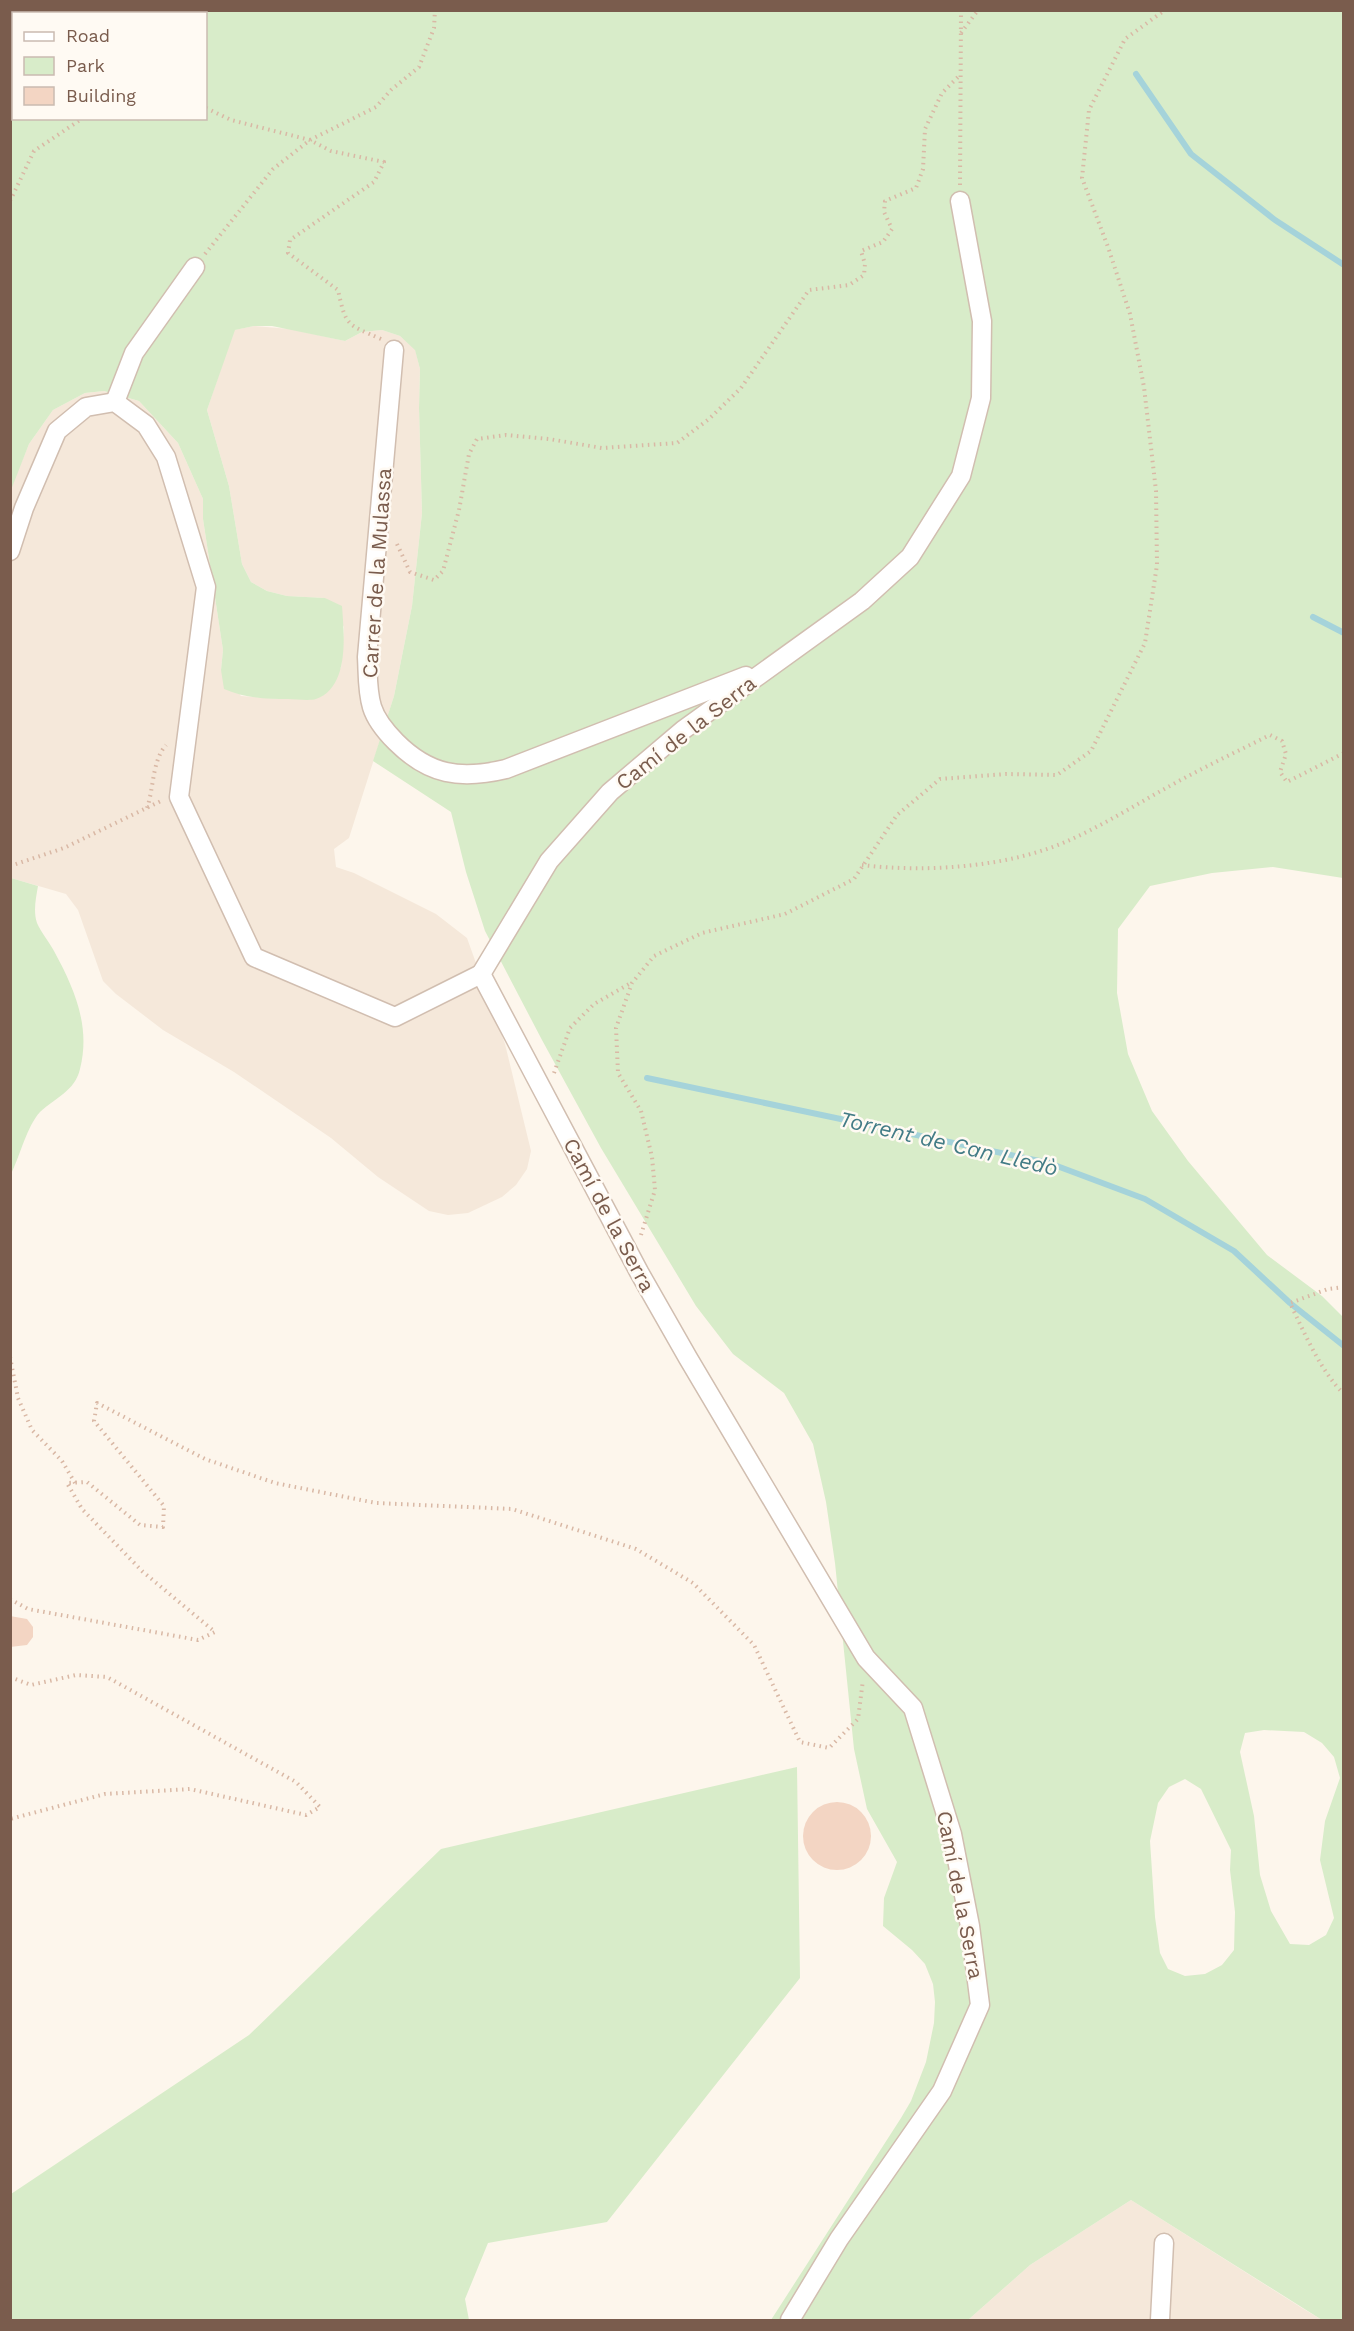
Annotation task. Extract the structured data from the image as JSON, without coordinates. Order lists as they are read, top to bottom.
{
  "streets": {
    "street": ["Carrer de la Mulassa", "Camí de la Serra"]
  },
  "crossings": [
    ["Carrer de la Mulassa", "Camí de la Serra"]
  ],
  "water": ["Torrent de Can Lledò"],
  "legend": ["Road", "Park", "Building"]
}
